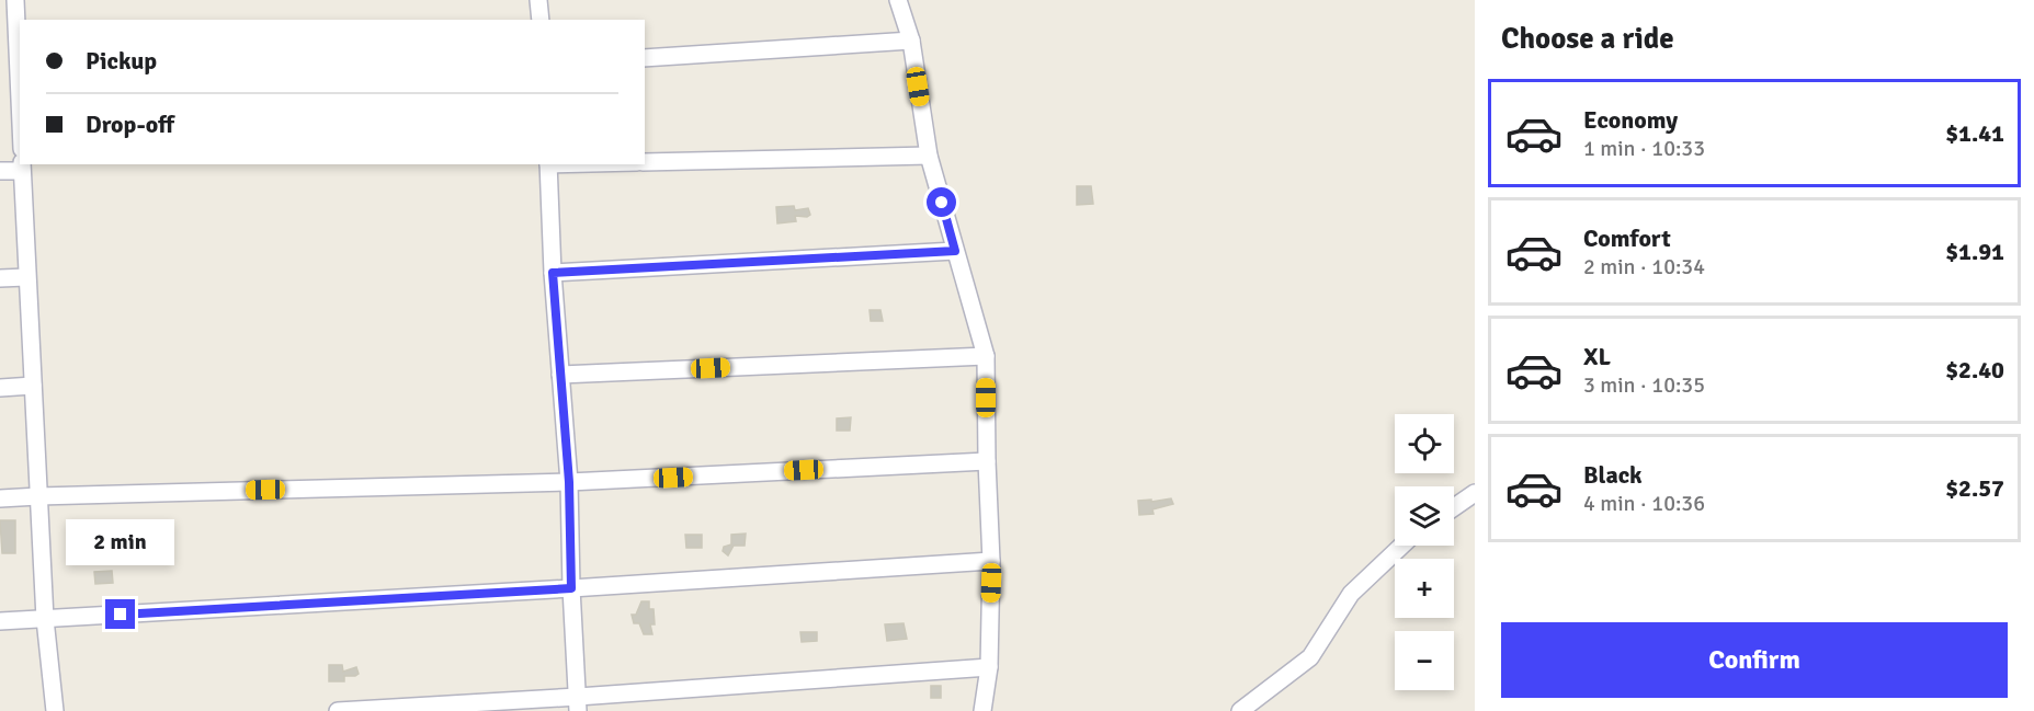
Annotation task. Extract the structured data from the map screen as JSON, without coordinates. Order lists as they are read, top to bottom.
{
  "page": {
    "heading": "Choose a ride",
    "banner": ["Pickup", "Drop-off"],
    "list": [
      {
        "name": "Economy",
        "note": "1 min · 10:33",
        "value": "$1.41"
      },
      {
        "name": "Comfort",
        "note": "2 min · 10:34",
        "value": "$1.91"
      },
      {
        "name": "XL",
        "note": "3 min · 10:35",
        "value": "$2.40"
      },
      {
        "name": "Black",
        "note": "4 min · 10:36",
        "value": "$2.57"
      }
    ],
    "map_buttons": ["+", "−"],
    "bubble": "2 min",
    "buttons": "Confirm"
  }
}
